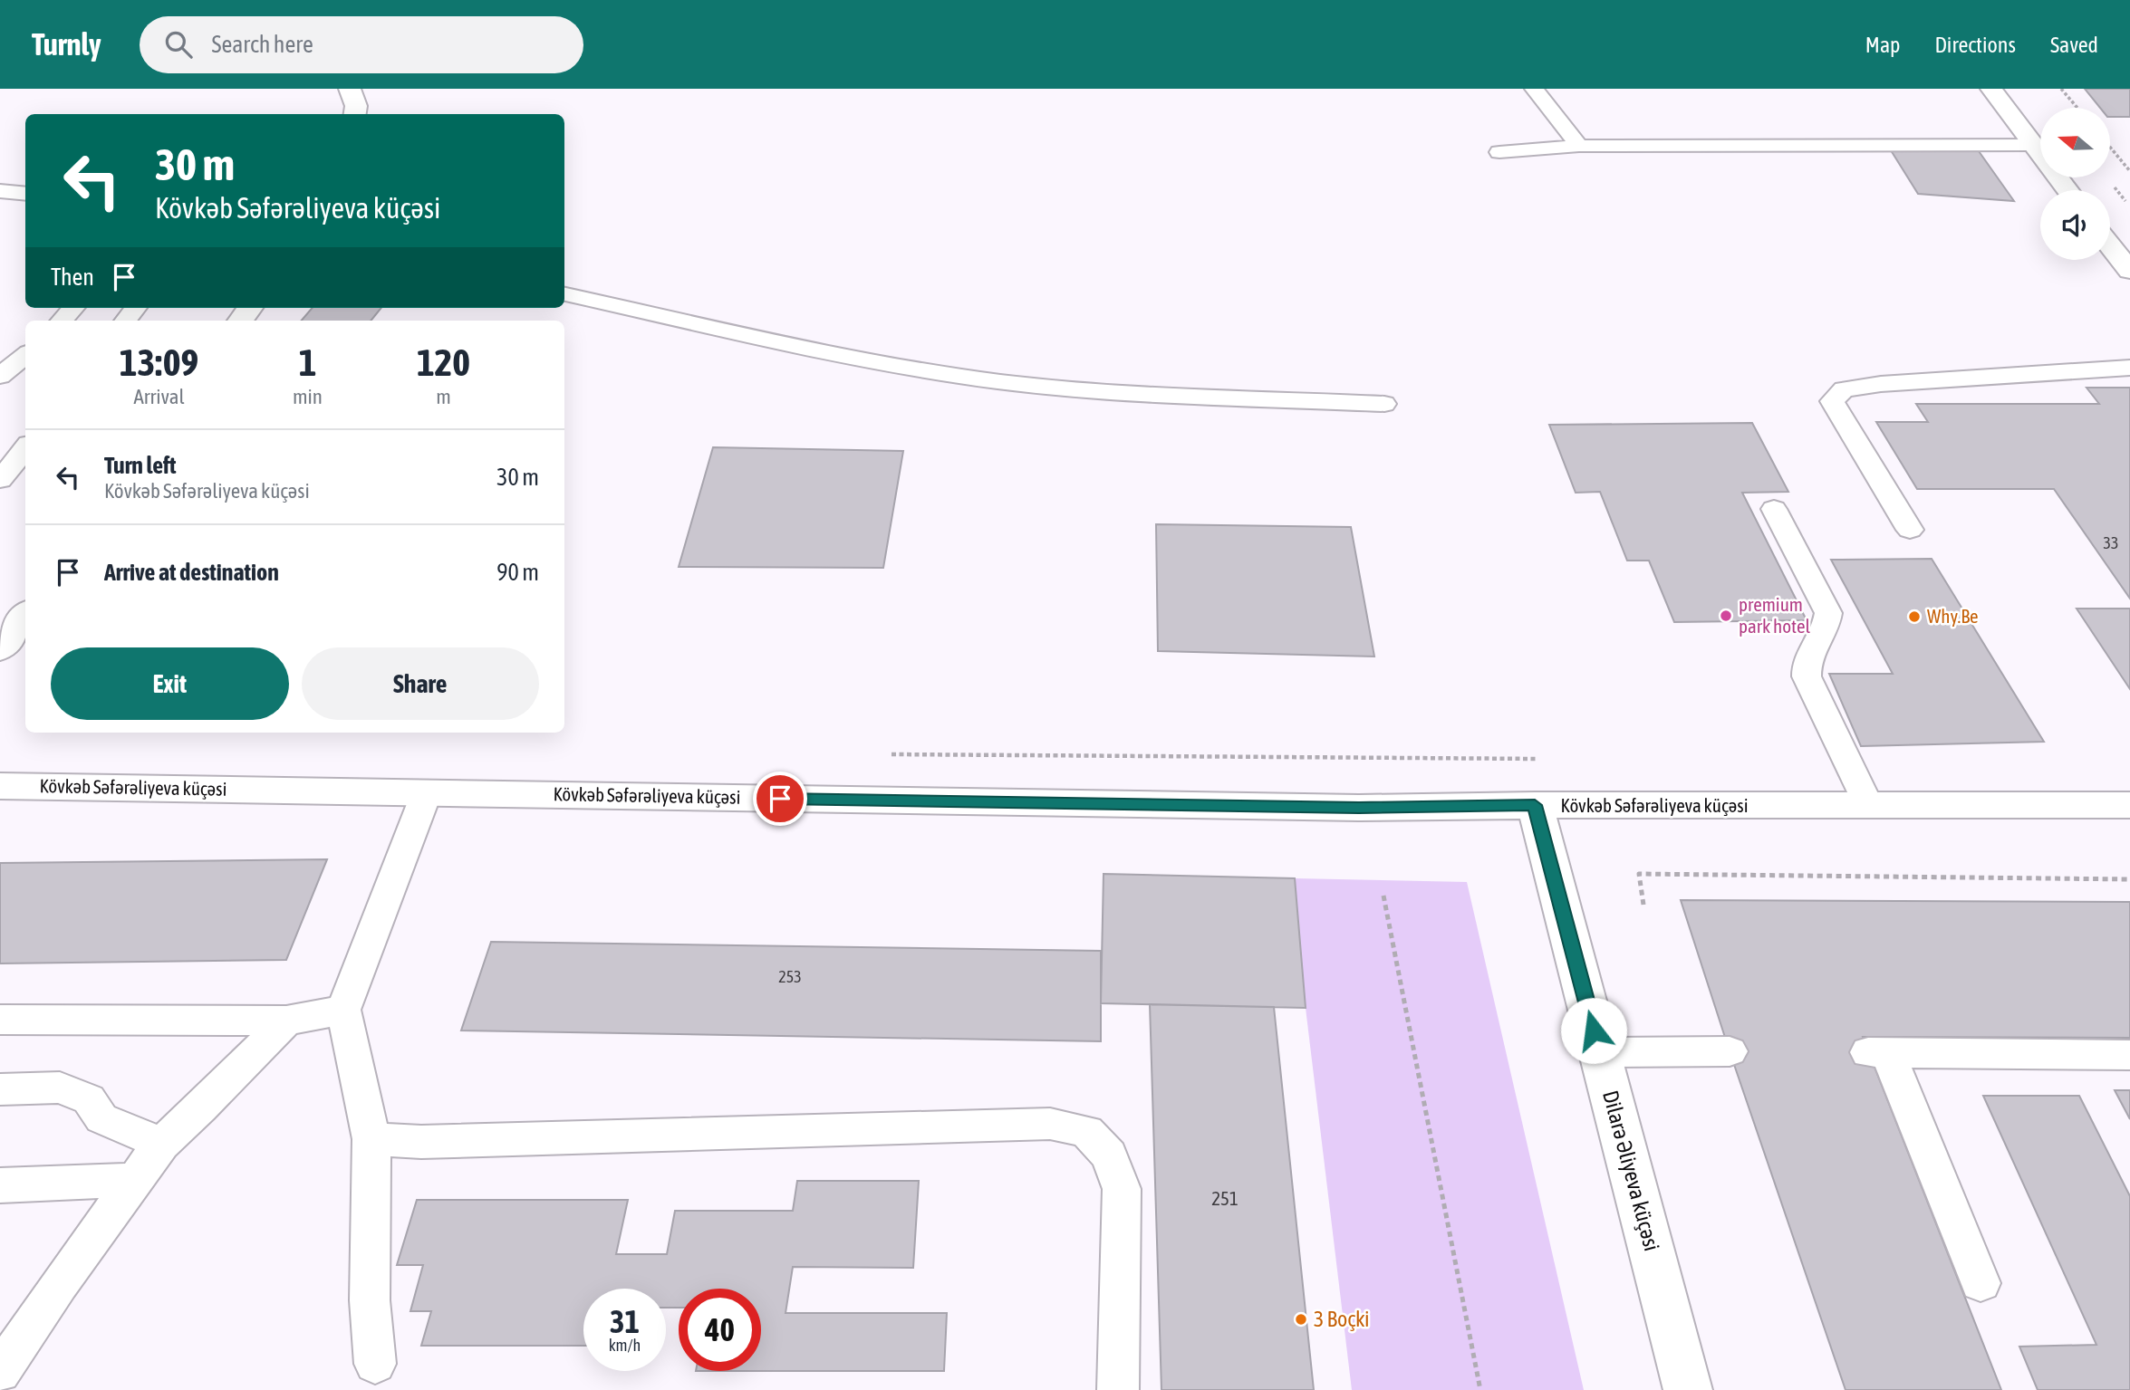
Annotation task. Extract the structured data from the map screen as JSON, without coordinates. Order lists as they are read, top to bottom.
{
  "streets": {
    "street": ["Kövkəb Səfərəliyeva küçəsi", "Dilarə Əliyeva küçəsi"]
  },
  "crossings": [
    ["Kövkəb Səfərəliyeva küçəsi", "Dilarə Əliyeva küçəsi"]
  ],
  "places": ["premium park hotel", "Why.Be", "3 Boçki"],
  "house_numbers": ["33", "253", "251"],
  "north": "left",
  "page": {
    "header": "Turnly",
    "search": "Search here",
    "nav": ["Map", "Directions", "Saved"],
    "turn": ["30 m", "Kövkəb Səfərəliyeva küçəsi"],
    "then": "Then",
    "eta": [
      "13:09",
      "Arrival",
      "1",
      "min",
      "120",
      "m"
    ],
    "list": [
      {
        "name": "Turn left",
        "note": "Kövkəb Səfərəliyeva küçəsi",
        "value": "30 m"
      },
      {
        "name": "Arrive at destination",
        "value": "90 m"
      }
    ],
    "buttons": ["Exit", "Share"],
    "speed": "31 km/h",
    "limit": "40"
  }
}
